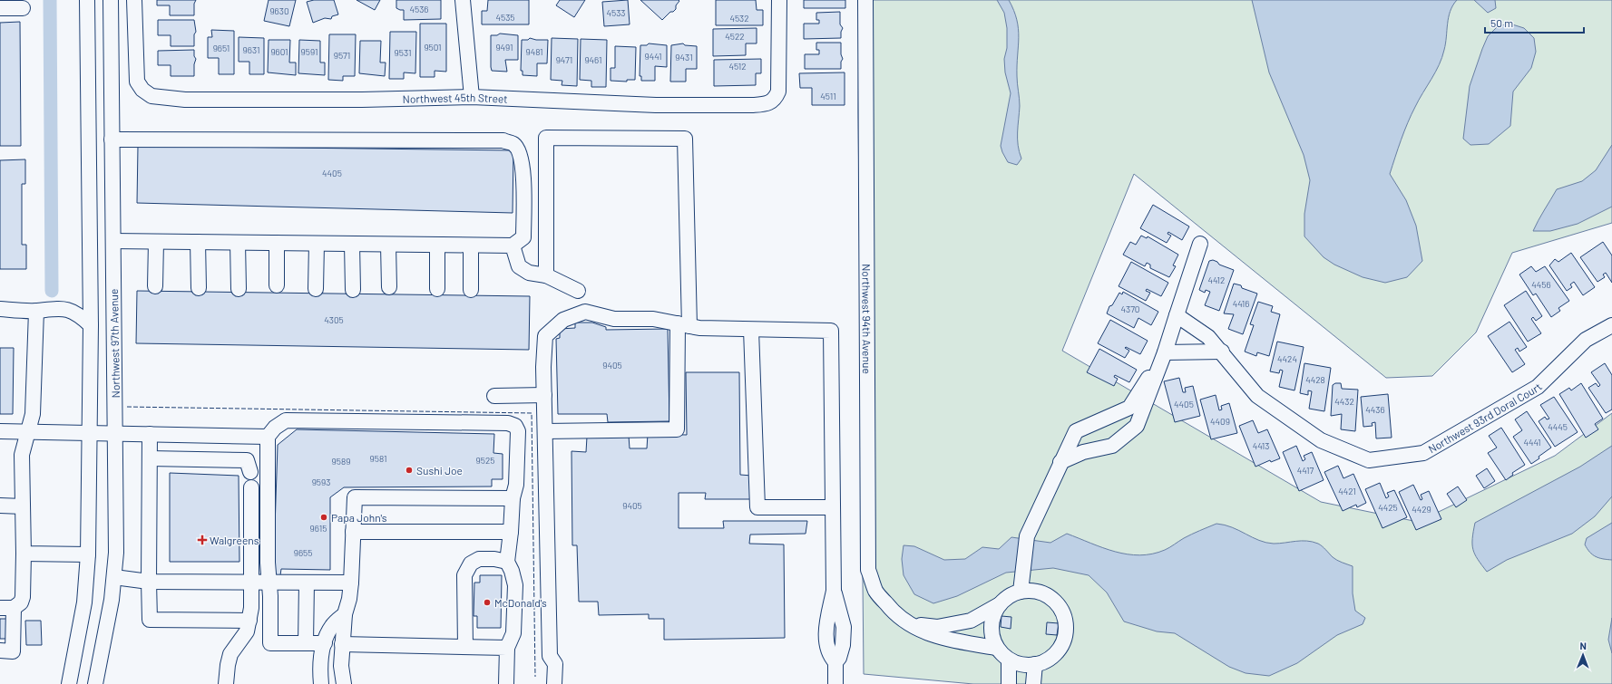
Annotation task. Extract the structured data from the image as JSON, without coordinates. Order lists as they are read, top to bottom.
{
  "streets": {
    "street": [
      "Northwest 45th Street",
      "Northwest 94th Avenue",
      "Northwest 97th Avenue",
      "Northwest 93rd Doral Court"
    ]
  },
  "places": {
    "other": ["Sushi Joe", "Papa John's", "McDonald's"],
    "health": ["Walgreens"]
  },
  "house_numbers": [
    "4536",
    "9630",
    "4533",
    "4535",
    "4532",
    "4522",
    "9501",
    "9491",
    "9651",
    "9631",
    "9601",
    "9591",
    "9481",
    "9531",
    "9571",
    "9441",
    "9431",
    "9471",
    "9461",
    "4512",
    "4511",
    "4405",
    "4412",
    "4456",
    "4416",
    "4370",
    "4305",
    "4424",
    "9405",
    "4428",
    "4432",
    "4405",
    "4436",
    "4409",
    "4445",
    "4441",
    "4413",
    "9581",
    "9525",
    "9589",
    "4417",
    "9593",
    "4421",
    "9405",
    "4425",
    "4429",
    "9615",
    "9655"
  ],
  "scale_bar": "50 m",
  "north": "top"
}
